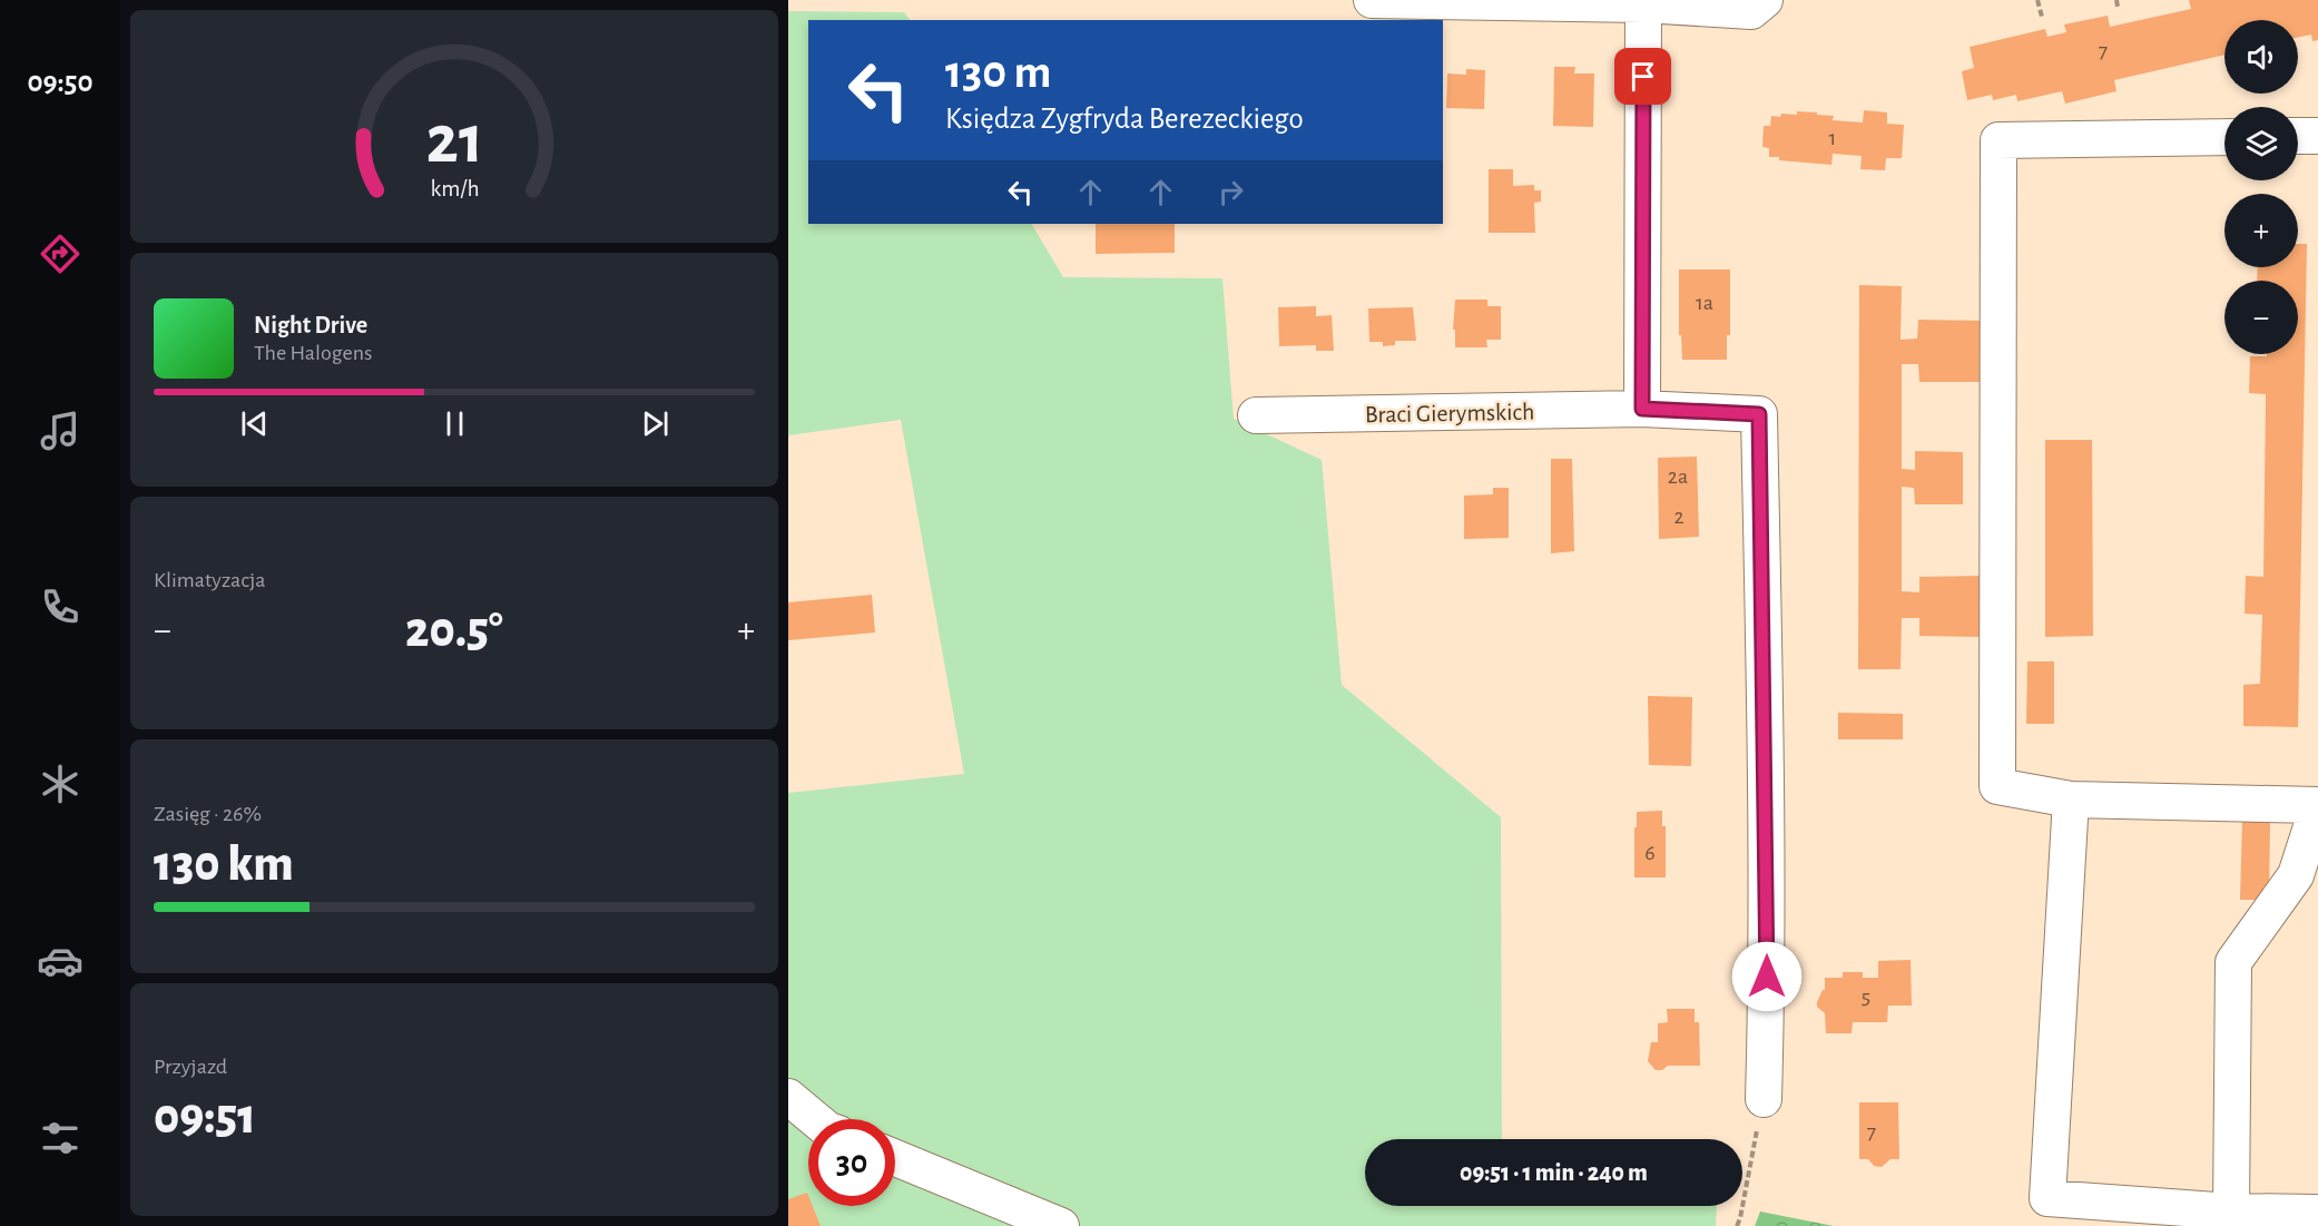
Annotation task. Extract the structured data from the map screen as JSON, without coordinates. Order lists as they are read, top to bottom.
{
  "streets": {
    "street": ["Braci Gierymskich"]
  },
  "house_numbers": [
    "7",
    "1",
    "1a",
    "2a",
    "2",
    "6",
    "5",
    "7"
  ],
  "page": {
    "tabs": "09:50",
    "map_buttons": ["+", "−"],
    "turn": ["130 m", "Księdza Zygfryda Berezeckiego"],
    "song": ["Night Drive", "The Halogens"],
    "tile": [
      "Klimatyzacja",
      ["Zasięg · 26%", "130 km"],
      ["Przyjazd", "09:51"]
    ],
    "heat": ["−", "20.5°", "+"],
    "limit": "30",
    "trip": "09:51 · 1 min · 240 m",
    "gauge": ["21", "km/h"]
  }
}
